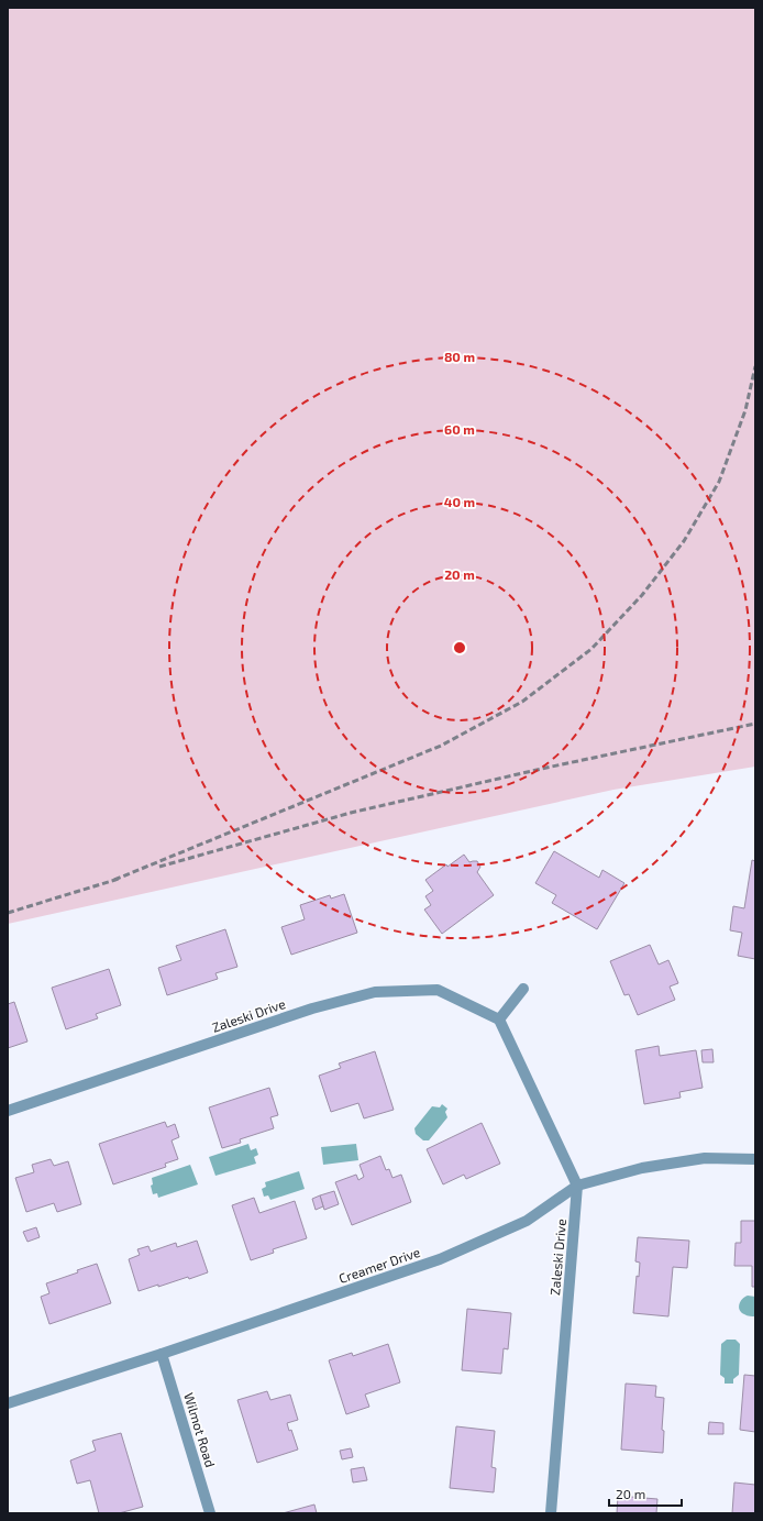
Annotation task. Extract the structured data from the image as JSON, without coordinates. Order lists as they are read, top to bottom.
{
  "streets": {
    "street": ["Zaleski Drive", "Creamer Drive", "Wilmot Road"]
  },
  "crossings": [
    ["Zaleski Drive", "Creamer Drive"],
    ["Creamer Drive", "Wilmot Road"]
  ],
  "scale_bar": "20 m",
  "rings": [
    "80 m",
    "60 m",
    "40 m",
    "20 m"
  ]
}
